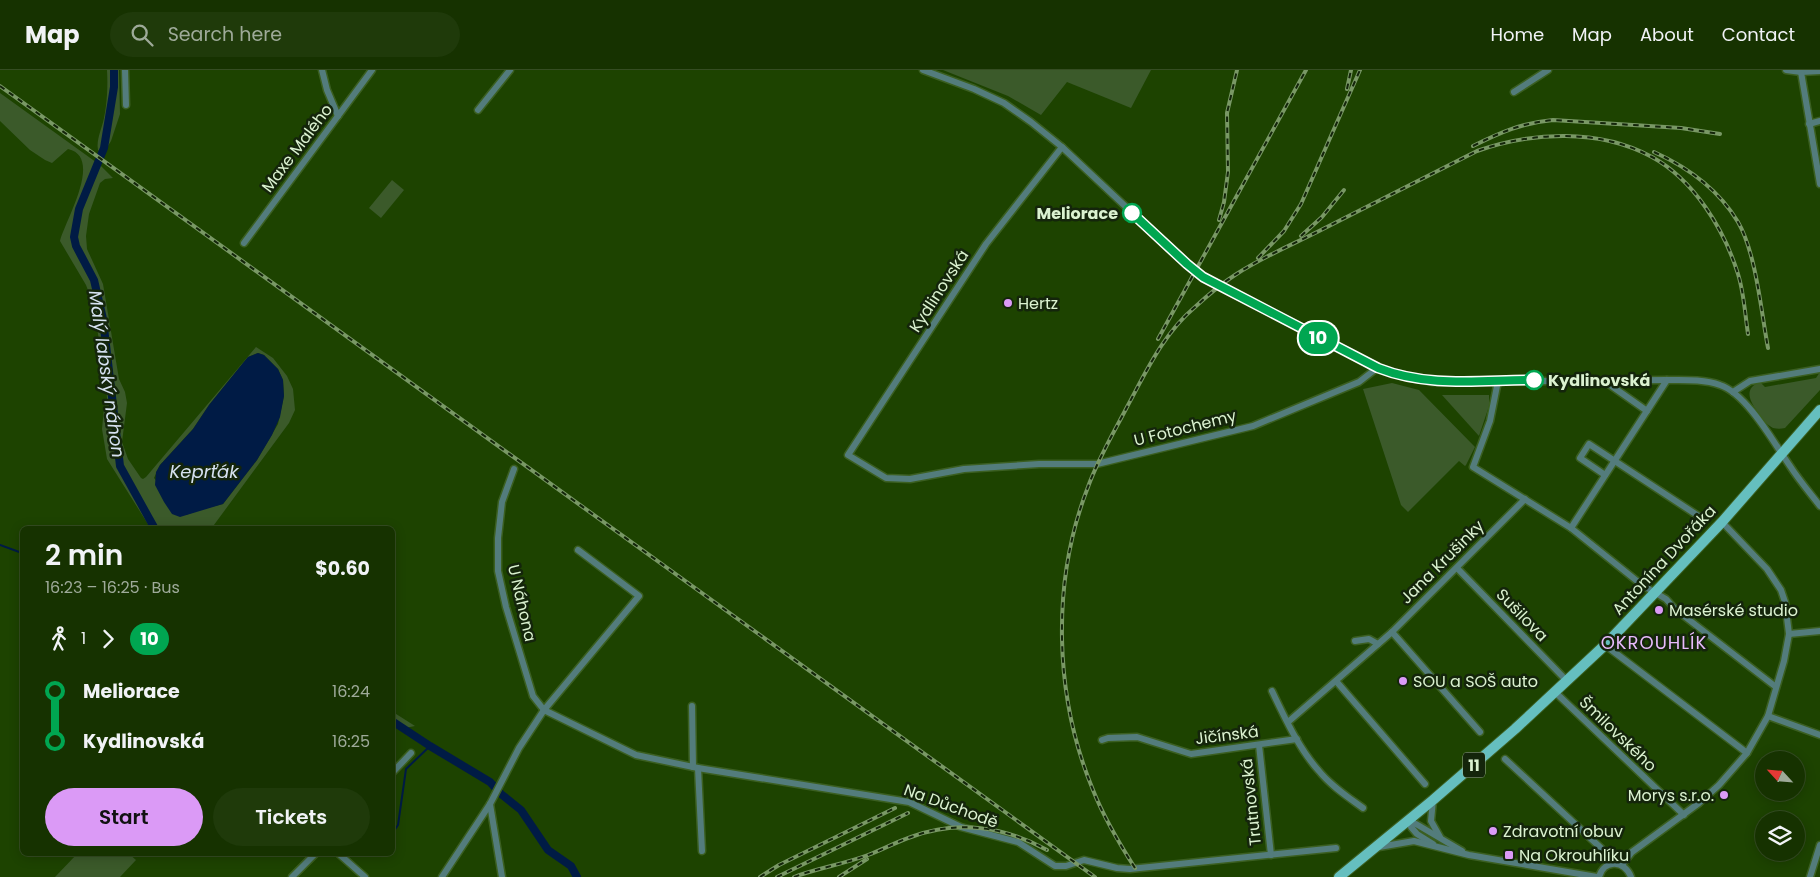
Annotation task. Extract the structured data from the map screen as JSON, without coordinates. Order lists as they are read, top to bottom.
{
  "streets": {
    "main road": ["Antonína Dvořáka", "11"],
    "street": [
      "Maxe Malého",
      "Kydlinovská",
      "U Fotochemy",
      "Jana Krušinky",
      "U Náhona",
      "Sušilova",
      "Šmilovského",
      "Jičínská",
      "Trutnovská",
      "Na Důchodě"
    ]
  },
  "crossings": [
    ["Kydlinovská", "U Fotochemy"],
    ["Antonína Dvořáka", "Sušilova"],
    ["Antonína Dvořáka", "Šmilovského"],
    ["Jana Krušinky", "Sušilova"],
    ["U Náhona", "Na Důchodě"],
    ["Jičínská", "Trutnovská"],
    ["Trutnovská", "Na Důchodě"]
  ],
  "districts": ["OKROUHLÍK"],
  "water": ["Malý labský náhon", "Keprťák"],
  "places": {
    "other": [
      "Meliorace",
      "Hertz",
      "Kydlinovská",
      "Masérské studio",
      "SOU a SOŠ auto",
      "Morys s.r.o.",
      "Zdravotní obuv"
    ],
    "transit": ["Na Okrouhlíku"]
  },
  "lines": ["bus line 10"],
  "north": "top left",
  "page": {
    "header": "Map",
    "search": "Search here",
    "nav": [
      "Home",
      "Map",
      "About",
      "Contact"
    ],
    "on_map": "10",
    "heading": ["2 min", "16:23 – 16:25 · Bus", "$0.60"],
    "legs": ["1", "10"],
    "list": [
      {
        "name": "Meliorace",
        "value": "16:24"
      },
      {
        "name": "Kydlinovská",
        "value": "16:25"
      }
    ],
    "buttons": ["Start", "Tickets"]
  }
}
